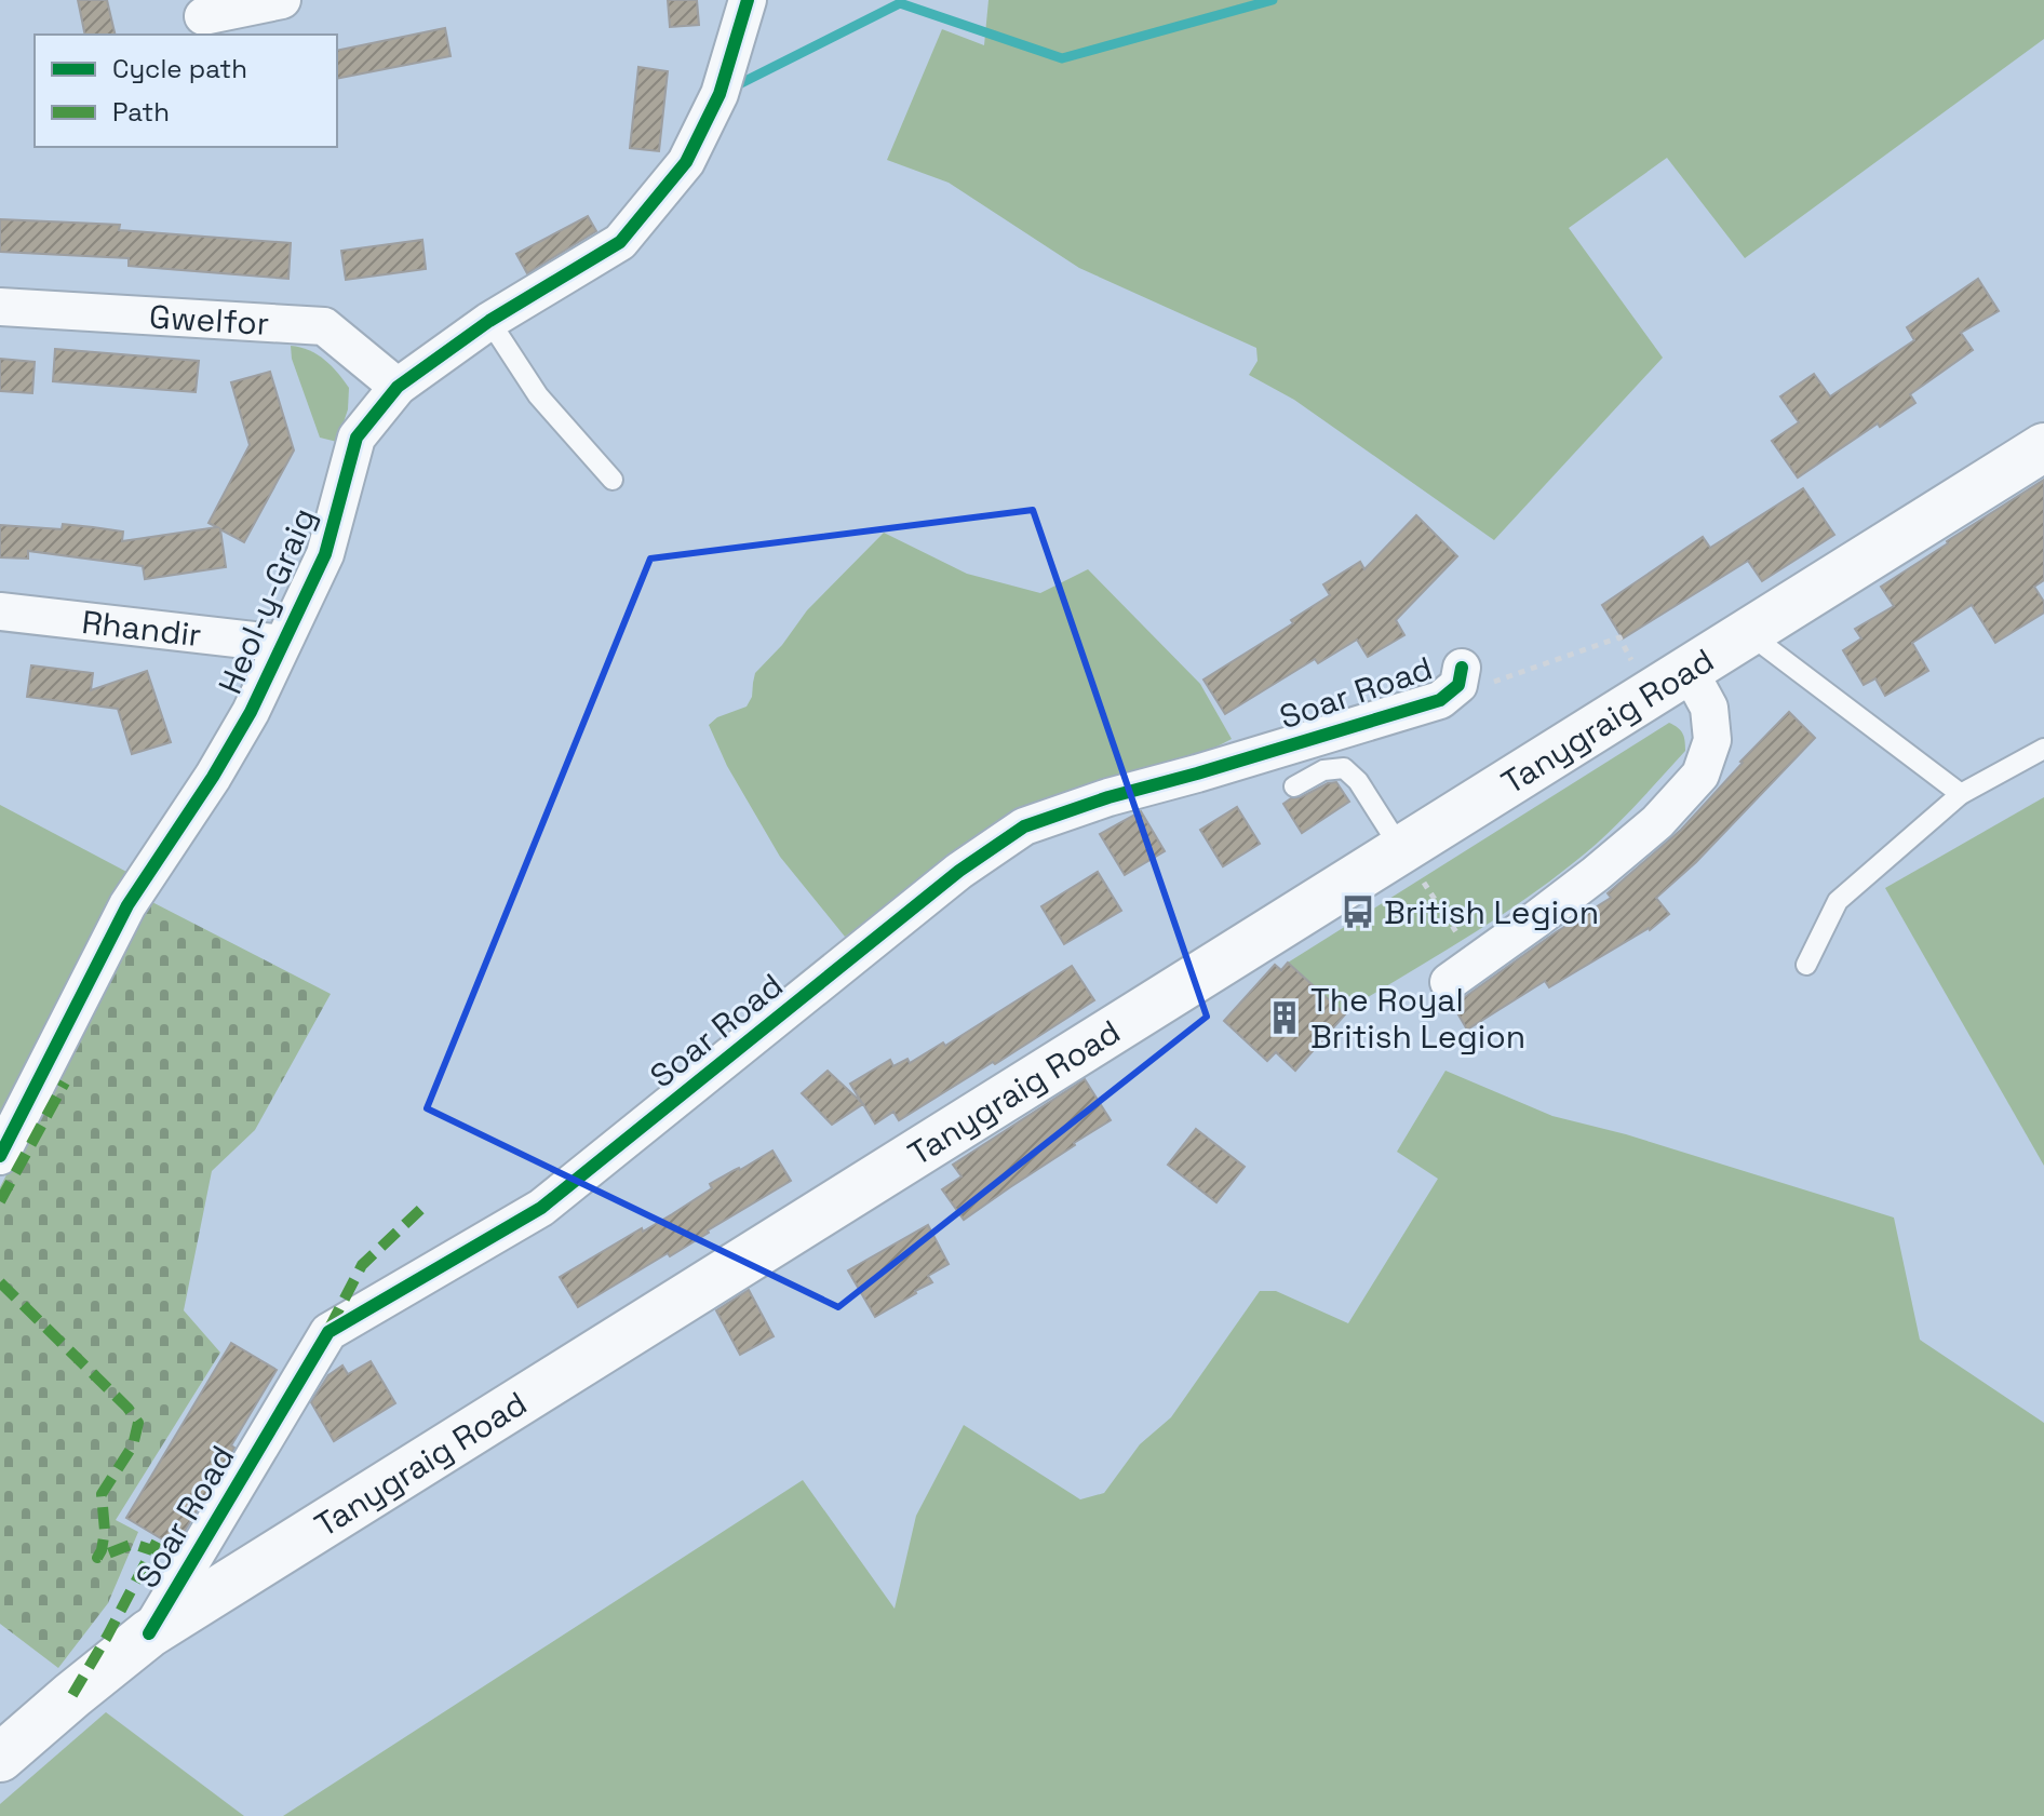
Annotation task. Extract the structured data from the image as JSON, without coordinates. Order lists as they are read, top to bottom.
{
  "streets": {
    "main road": ["Tanygraig Road"],
    "street": [
      "Gwelfor",
      "Heol-y-Graig",
      "Rhandir",
      "Soar Road"
    ]
  },
  "crossings": [
    ["Gwelfor", "Heol-y-Graig"],
    ["Heol-y-Graig", "Rhandir"],
    ["Soar Road", "Tanygraig Road"]
  ],
  "places": {
    "bus stop": ["British Legion"],
    "building": ["The Royal British Legion"]
  },
  "legend": ["Cycle path", "Path"]
}
